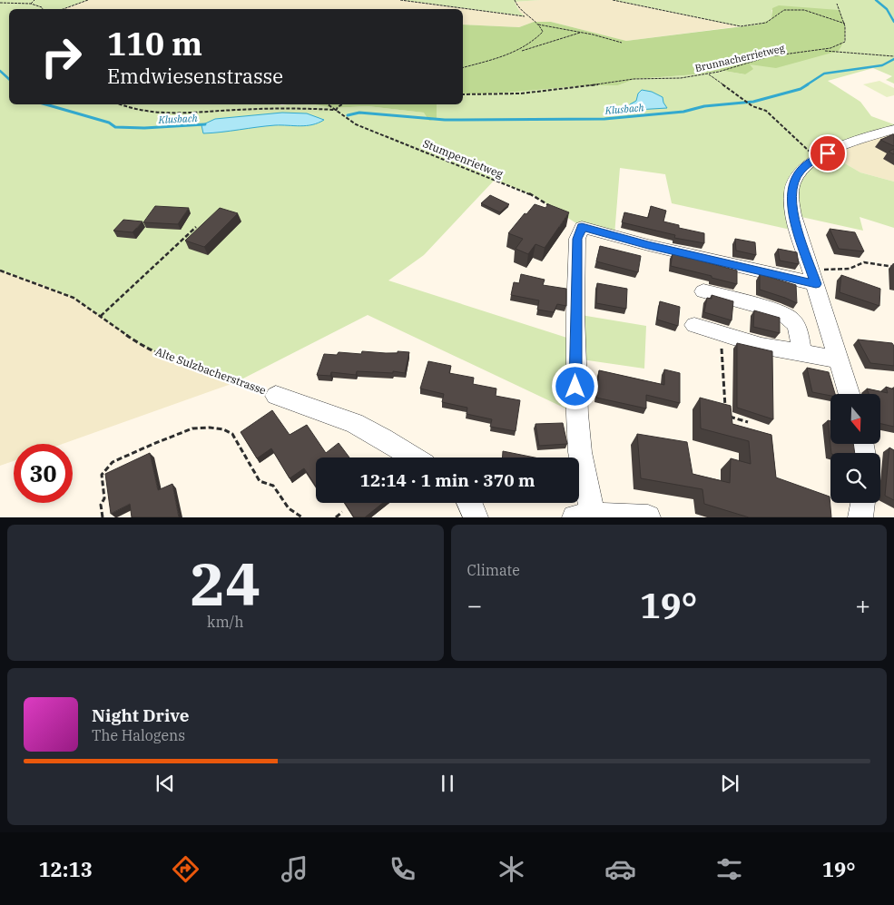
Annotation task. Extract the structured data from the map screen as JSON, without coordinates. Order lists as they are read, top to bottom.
{
  "streets": {
    "street": ["Alte Sulzbacherstrasse"],
    "path": ["Brunnacherrietweg", "Stumpenrietweg"]
  },
  "water": ["Klusbach"],
  "north": "bottom",
  "page": {
    "turn": ["110 m", "Emdwiesenstrasse"],
    "limit": "30",
    "trip": "12:14 · 1 min · 370 m",
    "tile": [
      ["24", "km/h"],
      "Climate"
    ],
    "heat": ["−", "19°", "+"],
    "song": ["Night Drive", "The Halogens"],
    "tabs": ["12:13", "19°"]
  }
}
